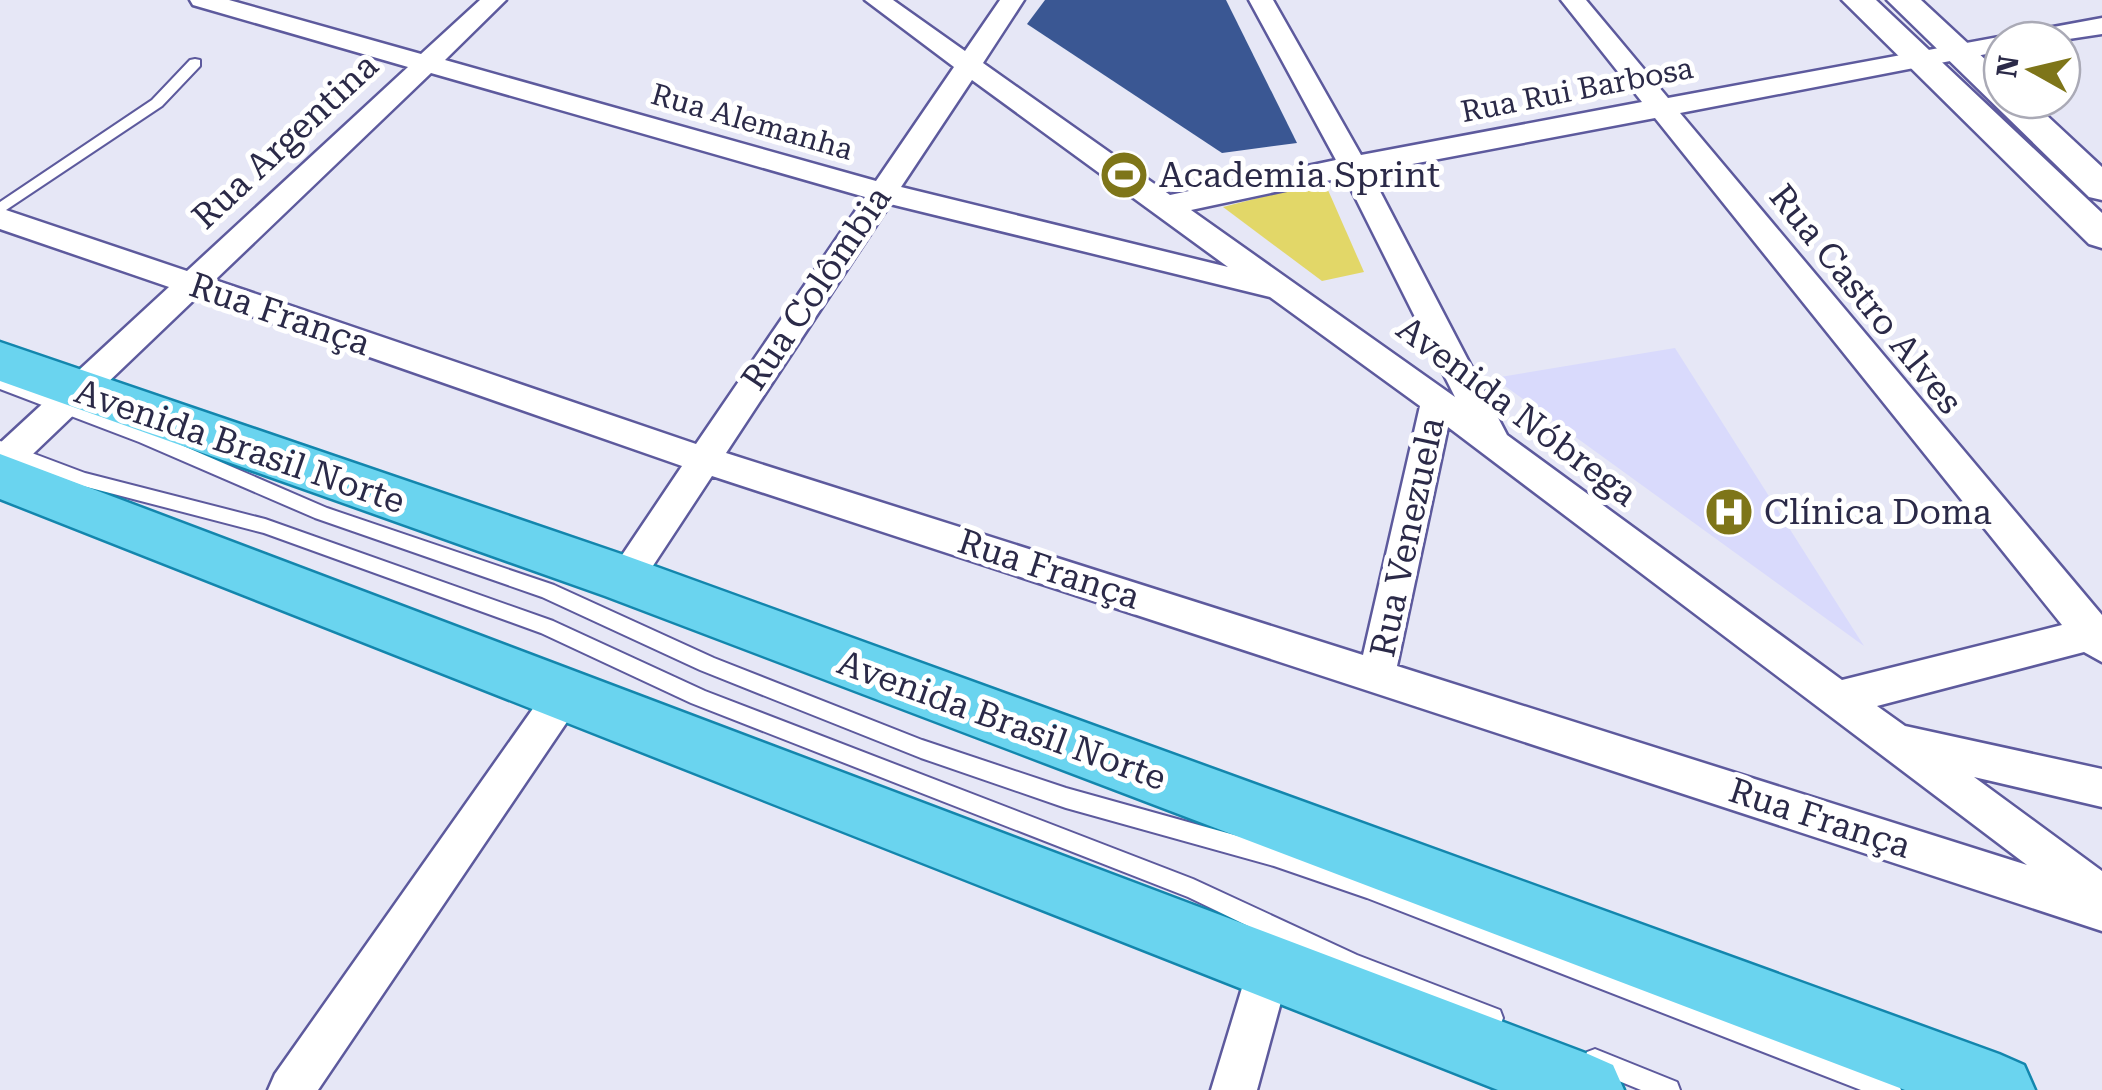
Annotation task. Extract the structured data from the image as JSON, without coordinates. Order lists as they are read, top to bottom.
{
  "streets": {
    "main road": ["Avenida Brasil Norte"],
    "street": [
      "Rua Rui Barbosa",
      "Rua Alemanha",
      "Rua Argentina",
      "Rua Colômbia",
      "Rua Castro Alves",
      "Rua França",
      "Avenida Nóbrega",
      "Rua Venezuela"
    ]
  },
  "crossings": [
    ["Rua Rui Barbosa", "Rua Castro Alves"],
    ["Rua Rui Barbosa", "Avenida Nóbrega"],
    ["Rua Rui Barbosa", "Rua Venezuela"],
    ["Rua Alemanha", "Rua Argentina"],
    ["Rua Alemanha", "Rua Colômbia"],
    ["Rua Alemanha", "Avenida Nóbrega"],
    ["Rua Argentina", "Rua França"],
    ["Rua Argentina", "Avenida Brasil Norte"],
    ["Rua Colômbia", "Rua França"],
    ["Rua Colômbia", "Avenida Nóbrega"],
    ["Rua Colômbia", "Avenida Brasil Norte"],
    ["Rua França", "Rua Venezuela"],
    ["Avenida Nóbrega", "Rua Venezuela"]
  ],
  "places": {
    "sports": ["Academia Sprint"],
    "hospital": ["Clínica Doma"]
  },
  "north": "left"
}
